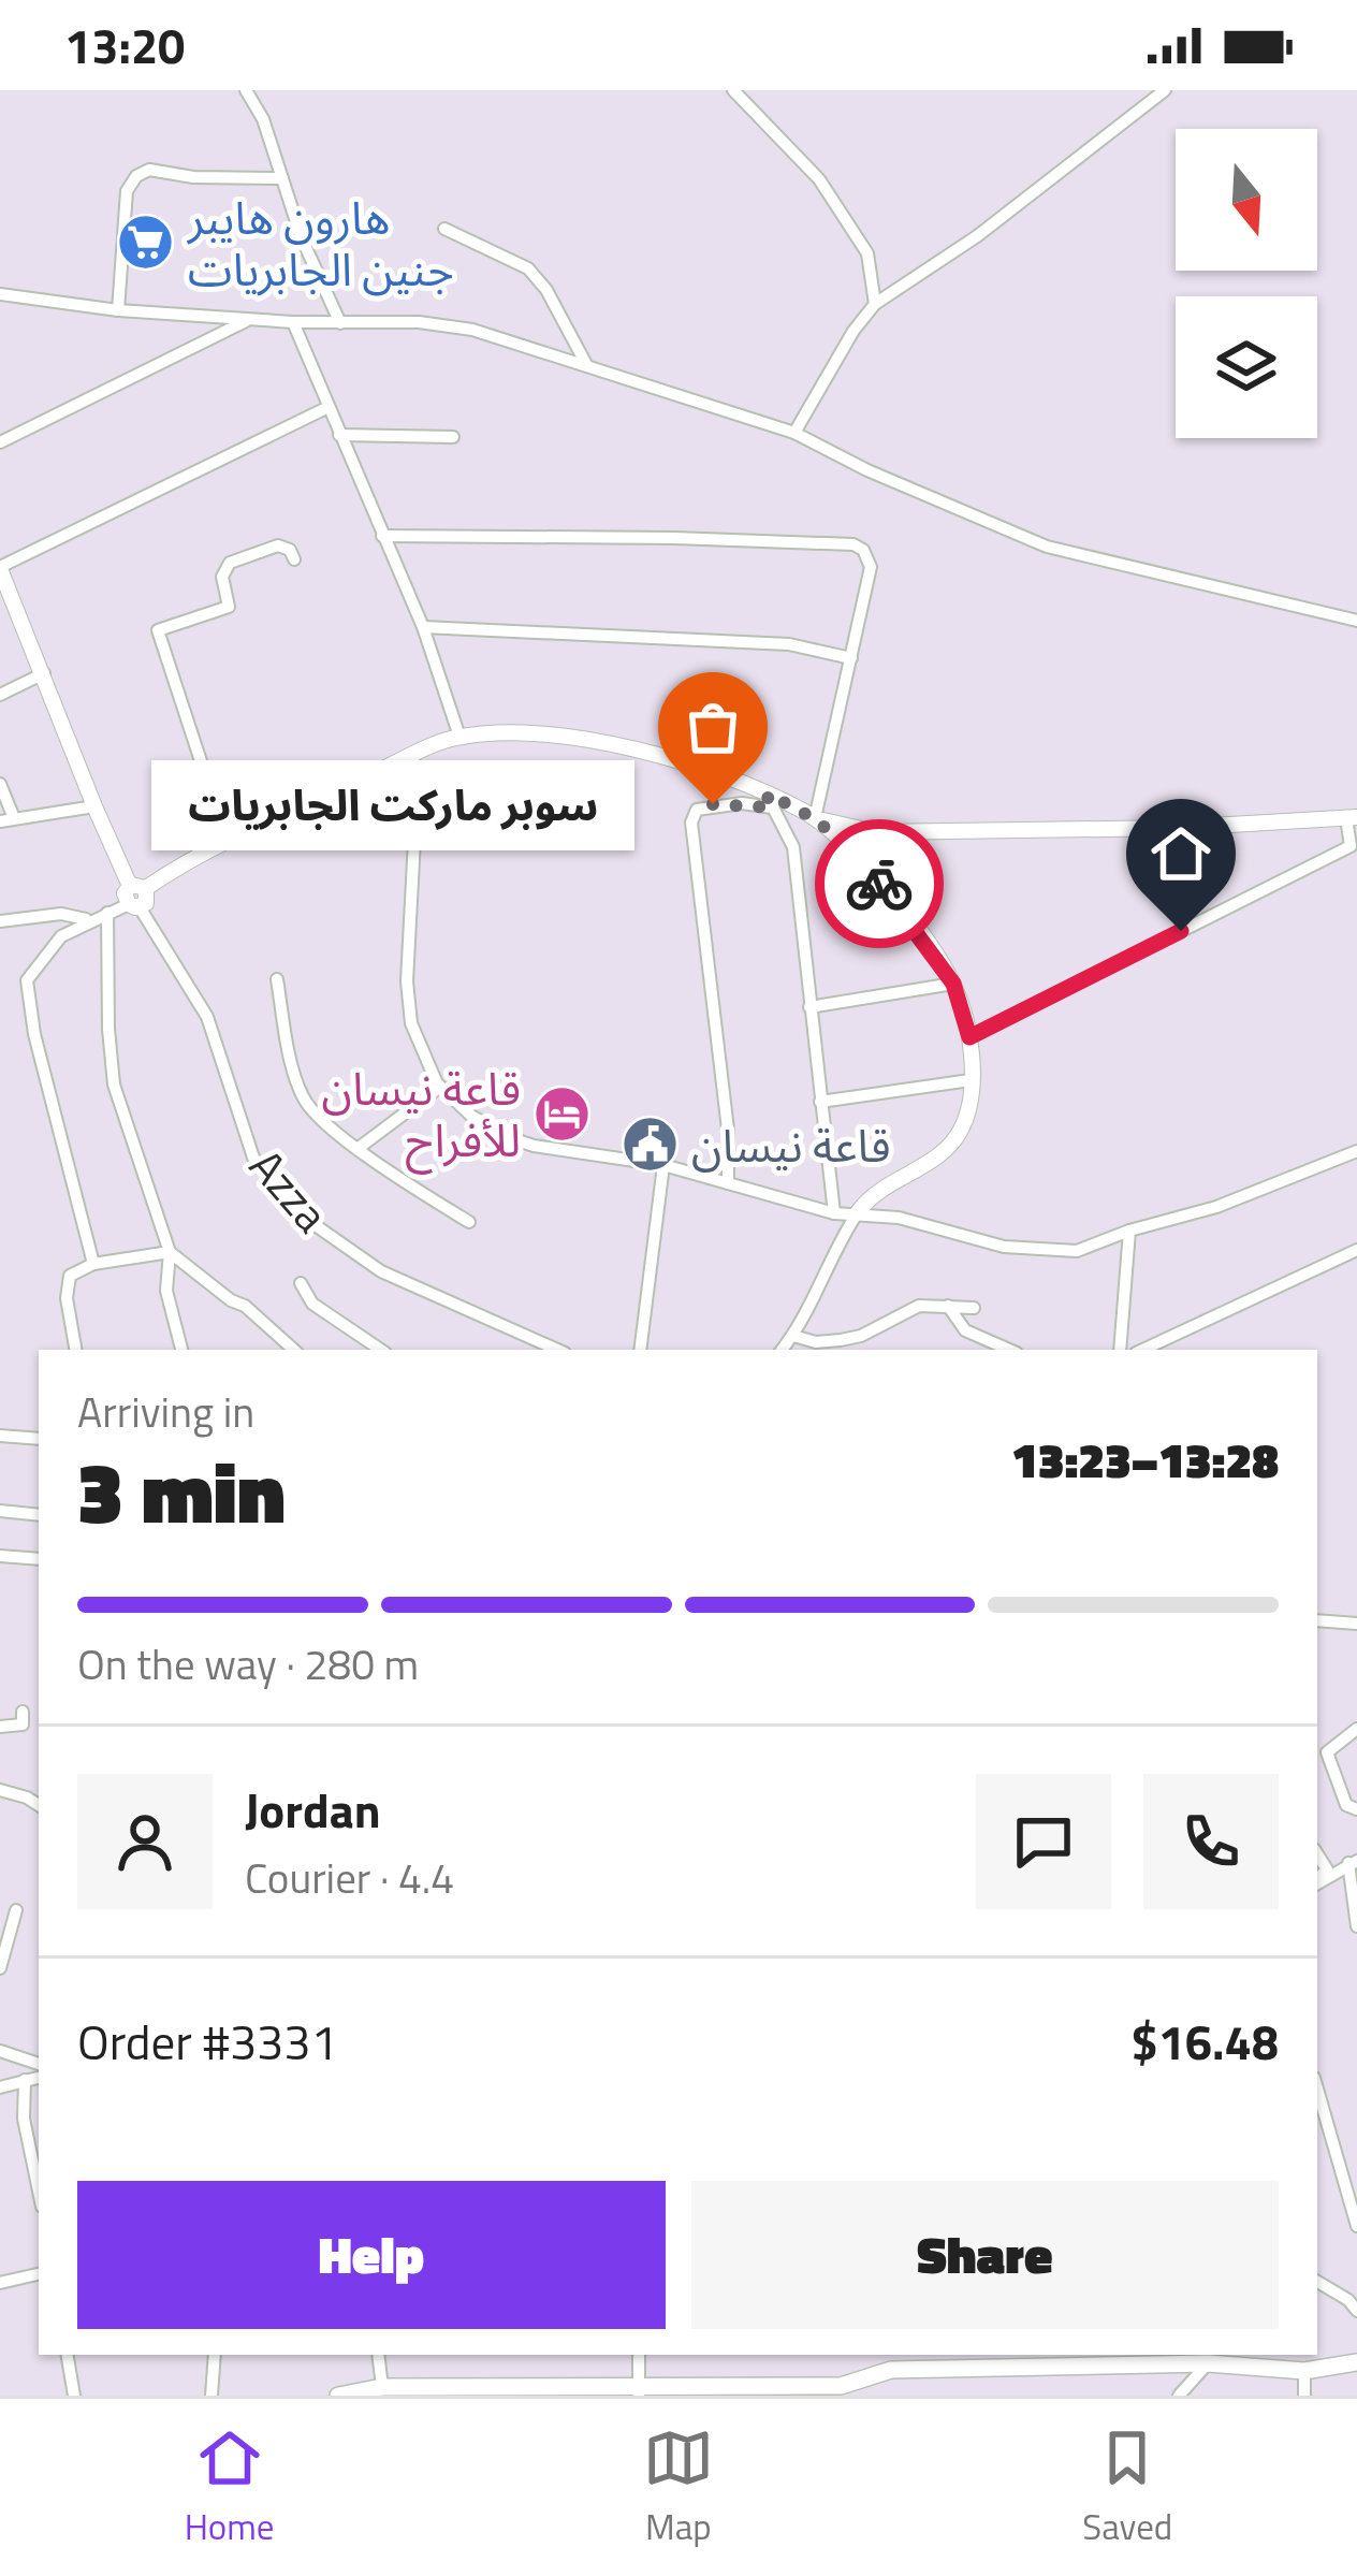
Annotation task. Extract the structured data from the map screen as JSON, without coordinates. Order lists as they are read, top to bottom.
{
  "streets": {
    "street": ["Azza"]
  },
  "places": {
    "supermarket": ["هارون هايبر جنين الجابريات"],
    "other": ["سوبر ماركت الجابريات"],
    "hotel": ["قاعة نيسان للأفراح"],
    "public building": ["قاعة نيسان"]
  },
  "north": "bottom",
  "page": {
    "status": "13:20",
    "bubble": "سوبر ماركت الجابريات",
    "heading": ["3 min", "Arriving in", "13:23–13:28"],
    "panel": [
      "Jordan",
      "Courier · 4.4",
      "Order #3331",
      "$16.48"
    ],
    "bar": "On the way · 280 m",
    "buttons": ["Help", "Share"],
    "tabs": ["Home", "Map", "Saved"]
  }
}
